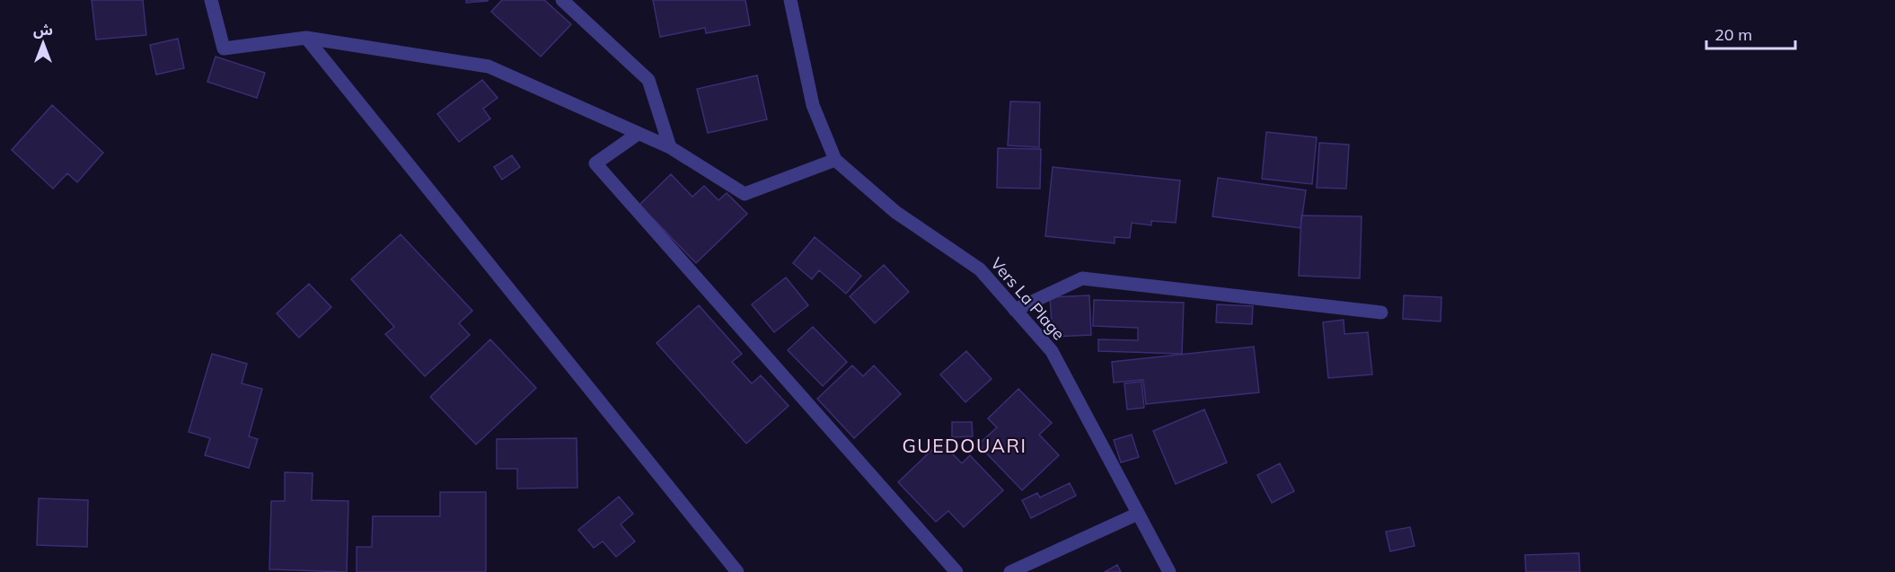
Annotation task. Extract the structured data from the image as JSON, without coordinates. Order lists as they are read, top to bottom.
{
  "streets": {
    "street": ["Vers La Plage"]
  },
  "districts": ["GUEDOUARI"],
  "scale_bar": "20 m",
  "north": "top"
}
